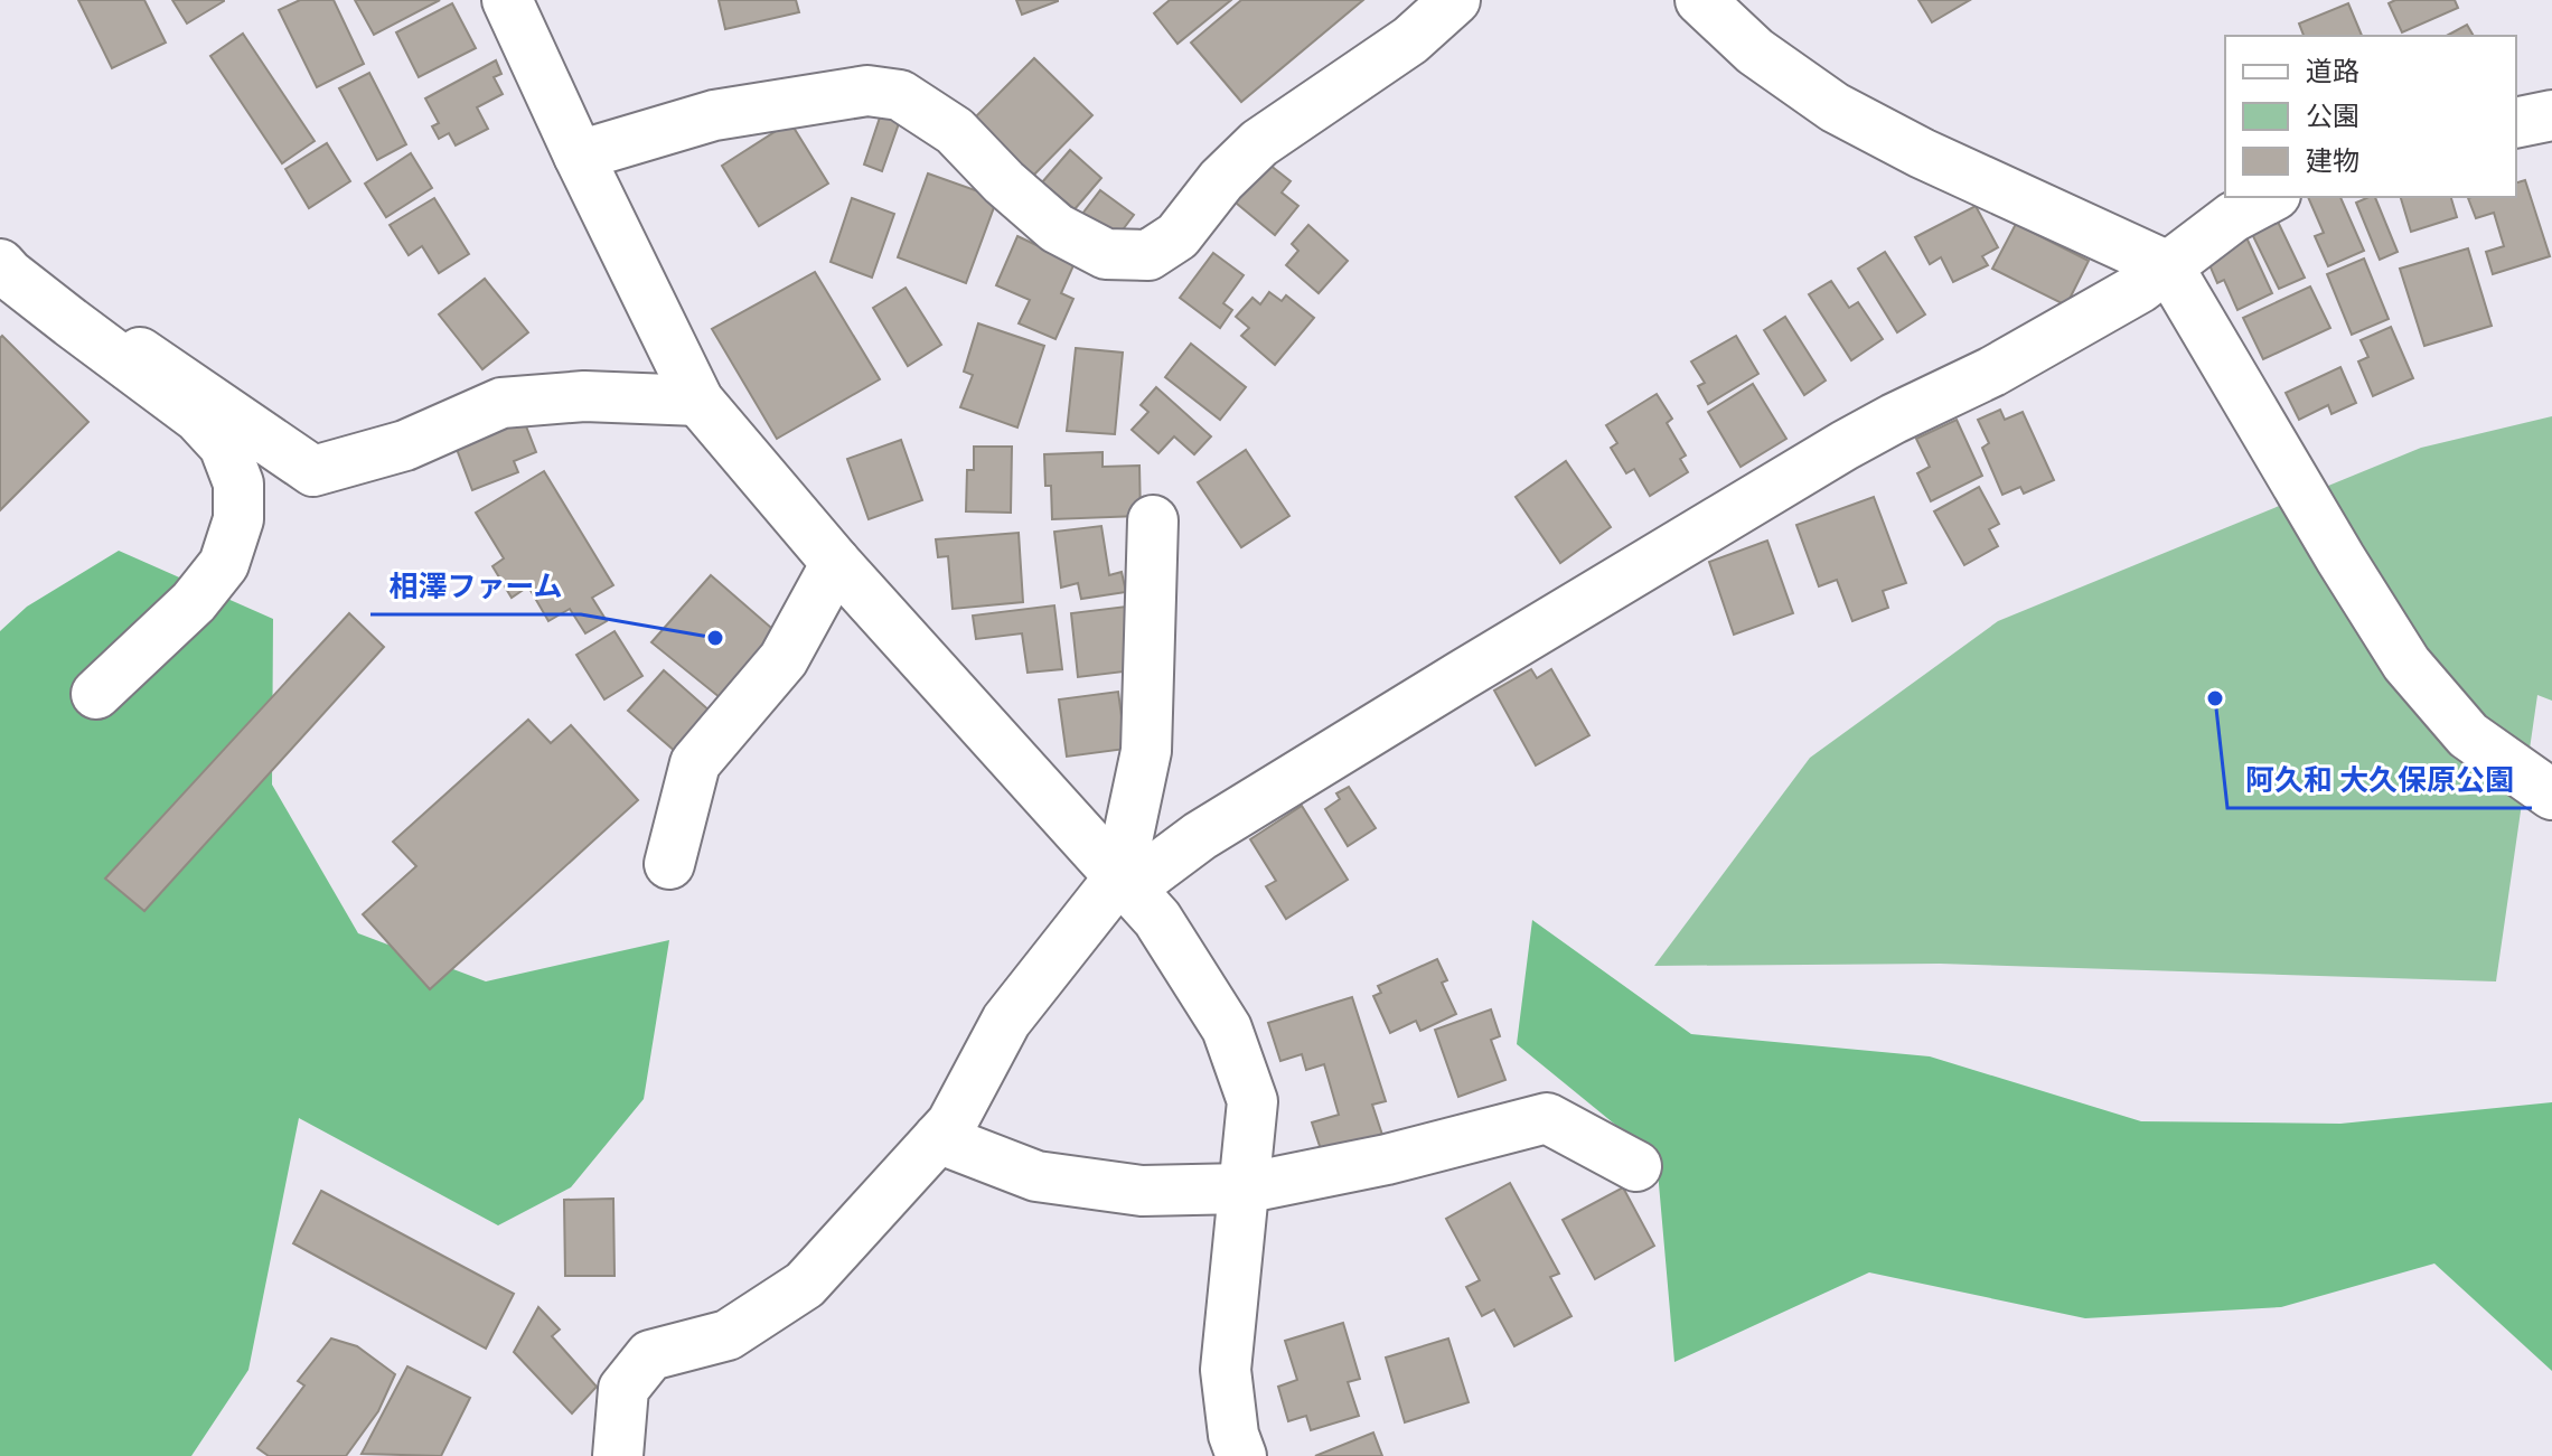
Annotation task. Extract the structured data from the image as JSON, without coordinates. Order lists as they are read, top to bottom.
{
  "places": ["相澤ファーム", "阿久和 大久保原公園"],
  "legend": ["道路", "公園", "建物"]
}
